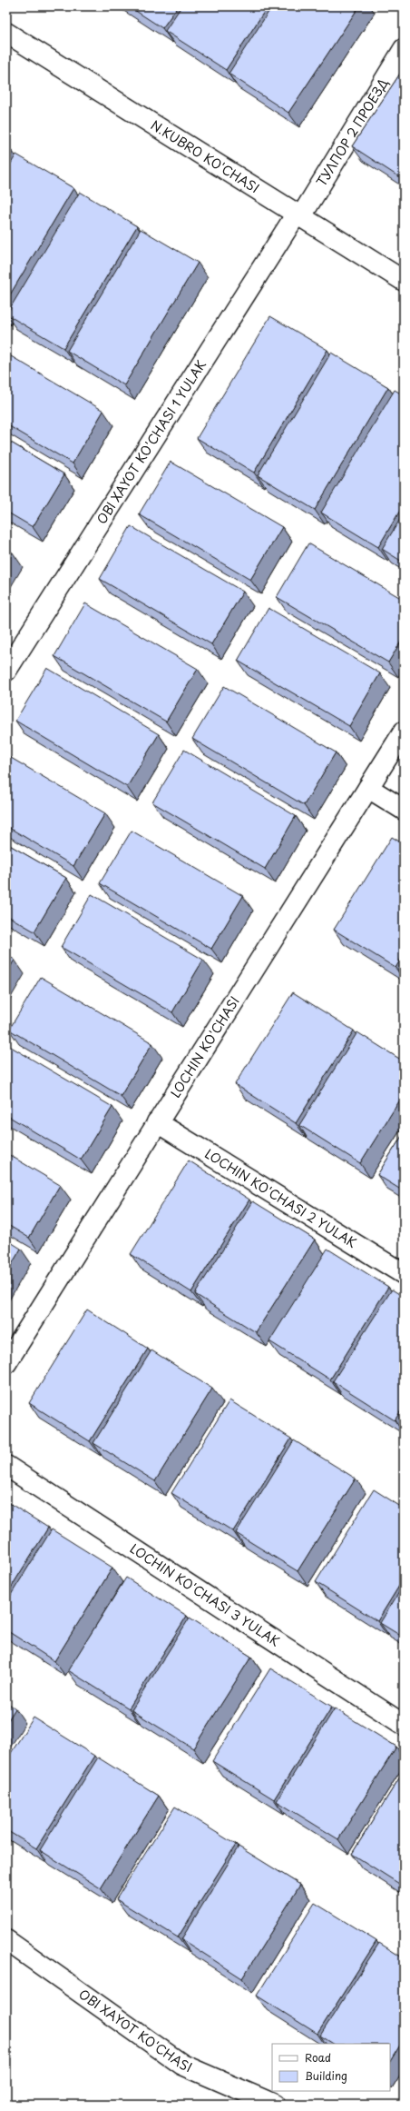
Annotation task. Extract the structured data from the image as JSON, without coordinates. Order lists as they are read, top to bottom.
{
  "streets": {
    "street": [
      "ТУЛПОР 2 ПРОЕЗД",
      "N.KUBRO KO'CHASI",
      "OBI XAYOT KO'CHASI 1 YULAK",
      "LOCHIN KO'CHASI",
      "LOCHIN KO'CHASI 2 YULAK",
      "LOCHIN KO'CHASI 3 YULAK",
      "OBI XAYOT KO'CHASI"
    ]
  },
  "crossings": [
    ["ТУЛПОР 2 ПРОЕЗД", "N.KUBRO KO'CHASI"],
    ["ТУЛПОР 2 ПРОЕЗД", "OBI XAYOT KO'CHASI 1 YULAK"],
    ["N.KUBRO KO'CHASI", "OBI XAYOT KO'CHASI 1 YULAK"],
    ["LOCHIN KO'CHASI", "LOCHIN KO'CHASI 2 YULAK"]
  ],
  "legend": ["Road", "Building"]
}
